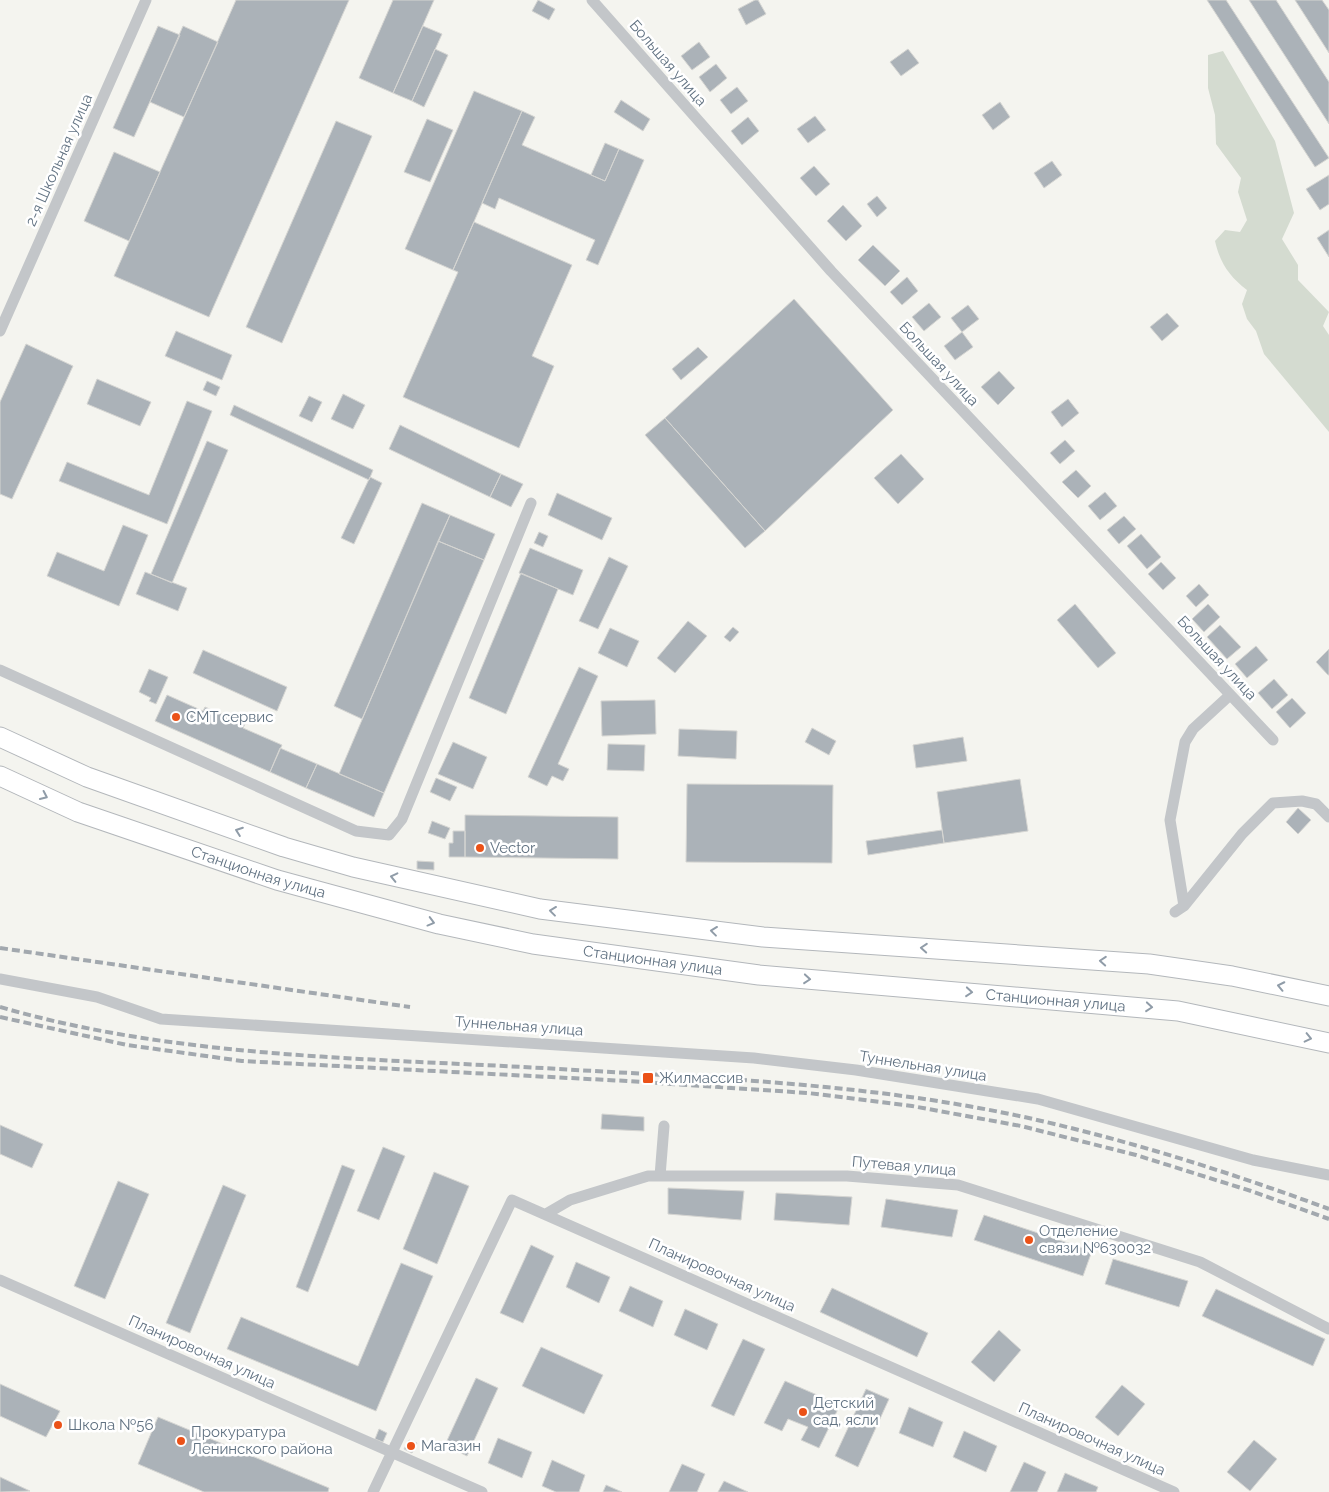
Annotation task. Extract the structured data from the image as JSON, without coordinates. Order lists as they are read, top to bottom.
{
  "streets": {
    "main road": ["Станционная улица"],
    "street": [
      "Большая улица",
      "2-я Школьная улица",
      "Туннельная улица",
      "Путевая улица",
      "Планировочная улица"
    ]
  },
  "crossings": [
    ["Путевая улица", "Планировочная улица"]
  ],
  "places": {
    "other": [
      "СМТ сервис",
      "Vector",
      "Отделение связи №630032",
      "Детский сад, ясли",
      "Школа №56",
      "Прокуратура Ленинского района",
      "Магазин"
    ],
    "transit": ["Жилмассив"]
  }
}
